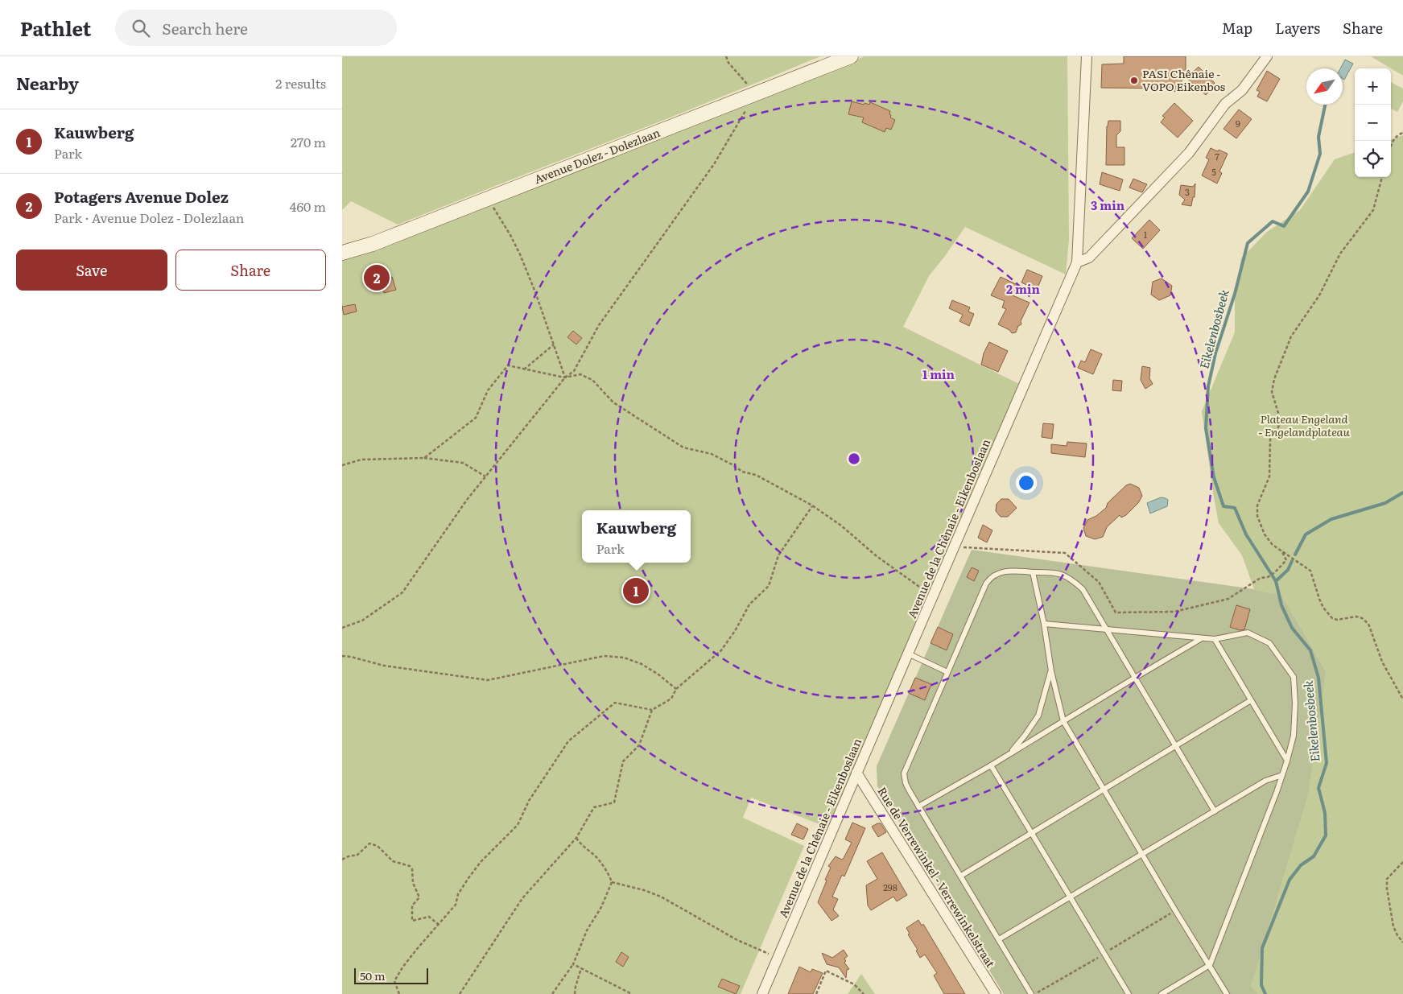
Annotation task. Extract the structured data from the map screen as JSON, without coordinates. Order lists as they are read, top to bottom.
{
  "streets": {
    "street": ["Avenue Dolez - Dolezlaan", "Avenue de la Chênaie - Eikenboslaan", "Rue de Verrewinkel - Verrewinkelstraat"]
  },
  "crossings": [
    ["Avenue de la Chênaie - Eikenboslaan", "Rue de Verrewinkel - Verrewinkelstraat"]
  ],
  "water": ["Eikelenbosbeek"],
  "parks": ["Plateau Engeland - Engelandplateau"],
  "places": ["PASI Chênaie - VOPO Eikenbos"],
  "house_numbers": [
    "9",
    "7",
    "5",
    "3",
    "1",
    "298"
  ],
  "scale_bar": "50 m",
  "north": "bottom left",
  "page": {
    "header": "Pathlet",
    "search": "Search here",
    "nav": ["Map", "Layers", "Share"],
    "heading": ["Nearby", "2 results"],
    "map_buttons": ["+", "−"],
    "list": [
      {
        "mark": "1",
        "name": "Kauwberg",
        "note": "Park",
        "value": "270 m"
      },
      {
        "mark": "2",
        "name": "Potagers Avenue Dolez",
        "note": "Park · Avenue Dolez - Dolezlaan",
        "value": "460 m"
      }
    ],
    "buttons": ["Save", "Share"],
    "pins": ["2", "1"],
    "popup": ["Kauwberg", "Park"],
    "scale": "50 m"
  },
  "rings": ["3 min", "2 min", "1 min"]
}
